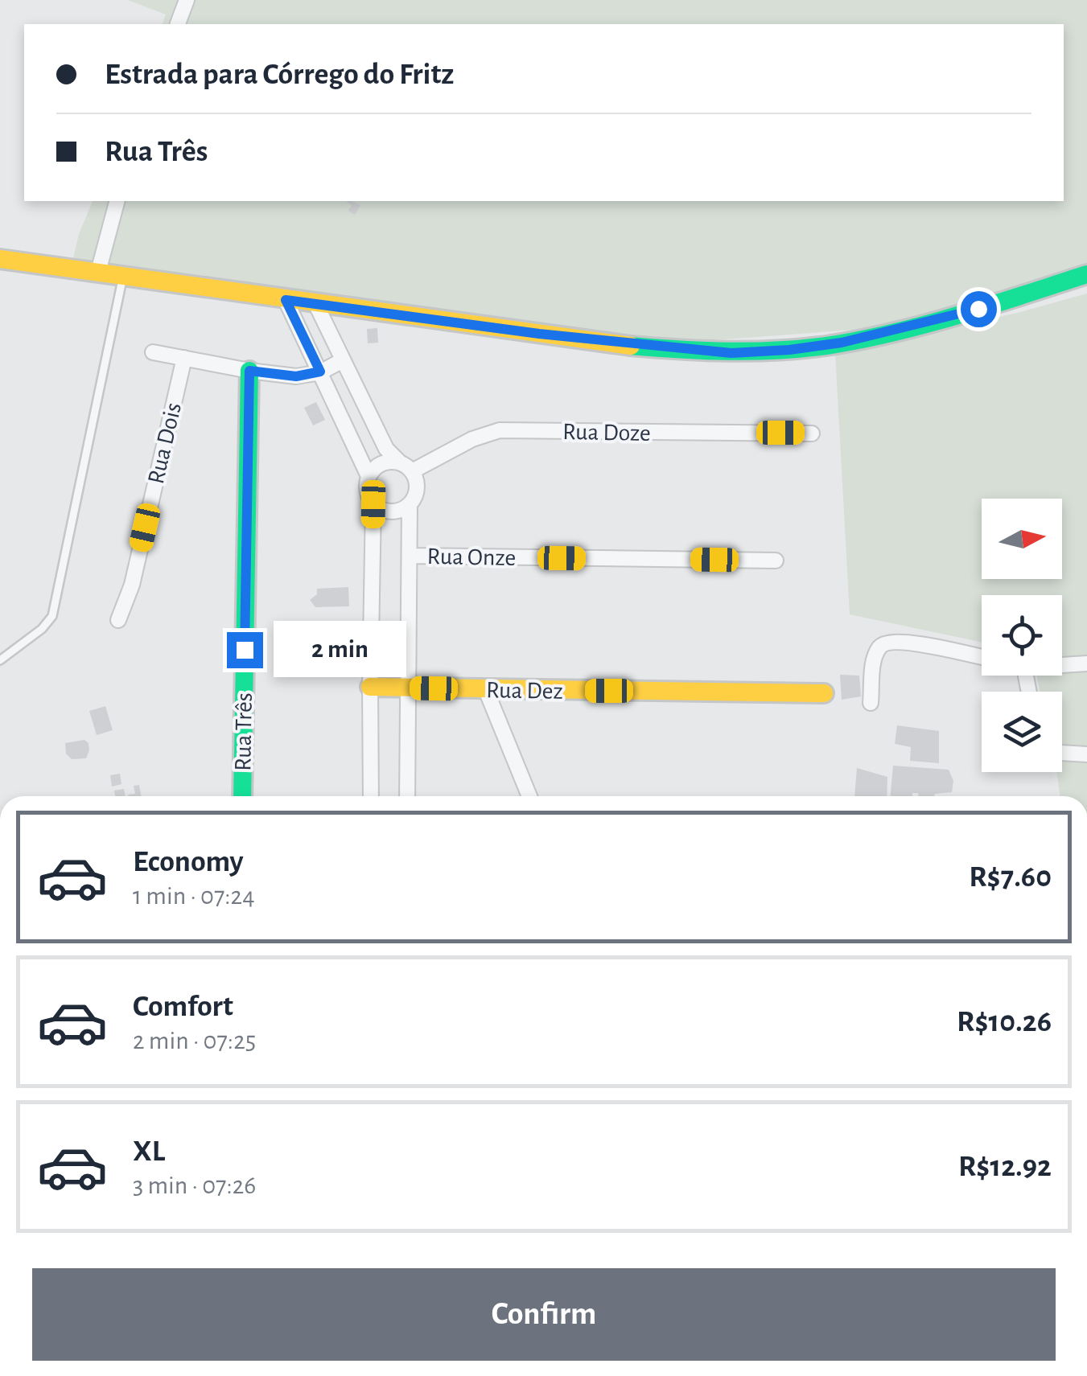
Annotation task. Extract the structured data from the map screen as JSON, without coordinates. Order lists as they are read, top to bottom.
{
  "streets": {
    "street": [
      "Rua Doze",
      "Rua Dois",
      "Rua Onze",
      "Rua Dez",
      "Rua Três"
    ]
  },
  "north": "right",
  "page": {
    "banner": ["Estrada para Córrego do Fritz", "Rua Três"],
    "bubble": "2 min",
    "list": [
      {
        "name": "Economy",
        "note": "1 min · 07:24",
        "value": "R$7.60"
      },
      {
        "name": "Comfort",
        "note": "2 min · 07:25",
        "value": "R$10.26"
      },
      {
        "name": "XL",
        "note": "3 min · 07:26",
        "value": "R$12.92"
      }
    ],
    "buttons": "Confirm"
  }
}
